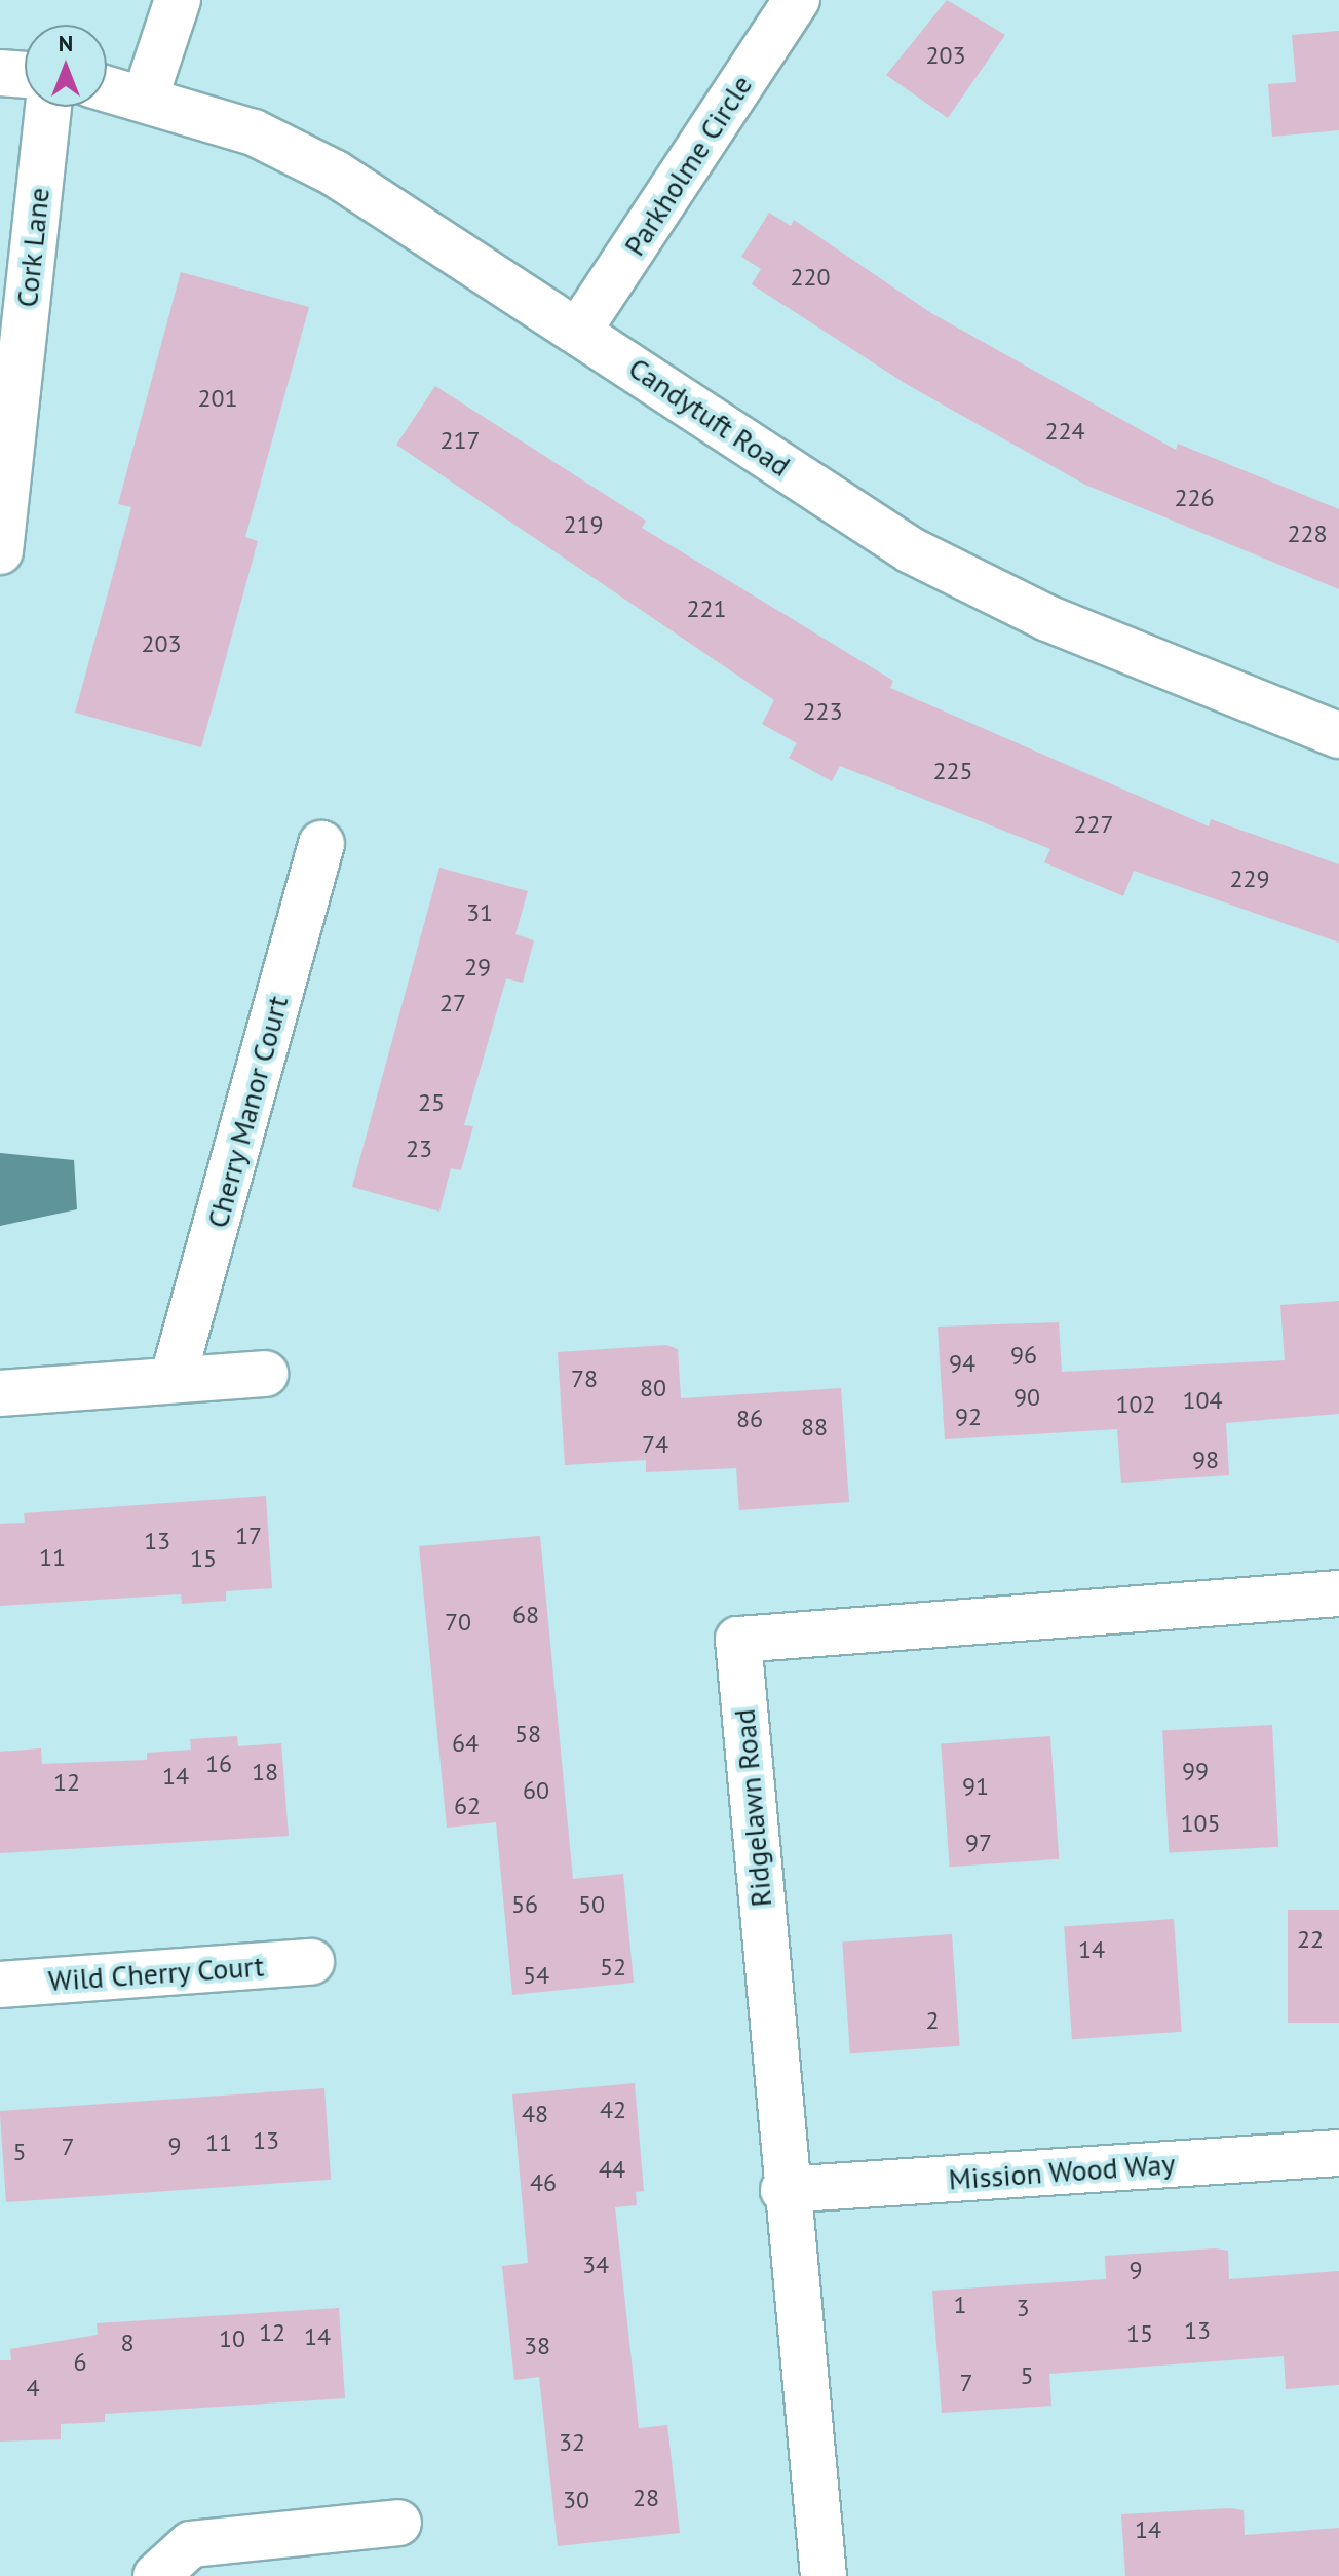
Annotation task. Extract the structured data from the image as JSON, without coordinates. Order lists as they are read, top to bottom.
{
  "streets": {
    "street": [
      "Parkholme Circle",
      "Cork Lane",
      "Candytuft Road",
      "Cherry Manor Court",
      "Ridgelawn Road",
      "Wild Cherry Court",
      "Mission Wood Way"
    ]
  },
  "crossings": [
    ["Parkholme Circle", "Candytuft Road"],
    ["Ridgelawn Road", "Mission Wood Way"]
  ],
  "house_numbers": [
    "203",
    "220",
    "201",
    "224",
    "217",
    "226",
    "219",
    "228",
    "221",
    "203",
    "223",
    "225",
    "227",
    "229",
    "31",
    "29",
    "27",
    "25",
    "23",
    "96",
    "94",
    "78",
    "80",
    "90",
    "104",
    "102",
    "92",
    "86",
    "88",
    "74",
    "98",
    "17",
    "13",
    "11",
    "15",
    "68",
    "70",
    "58",
    "64",
    "16",
    "99",
    "18",
    "14",
    "12",
    "91",
    "60",
    "62",
    "105",
    "97",
    "56",
    "50",
    "22",
    "14",
    "52",
    "54",
    "2",
    "42",
    "48",
    "13",
    "11",
    "9",
    "7",
    "5",
    "44",
    "46",
    "34",
    "9",
    "1",
    "3",
    "13",
    "12",
    "15",
    "14",
    "10",
    "8",
    "38",
    "6",
    "5",
    "7",
    "4",
    "32",
    "28",
    "30",
    "14"
  ],
  "north": "top"
}
